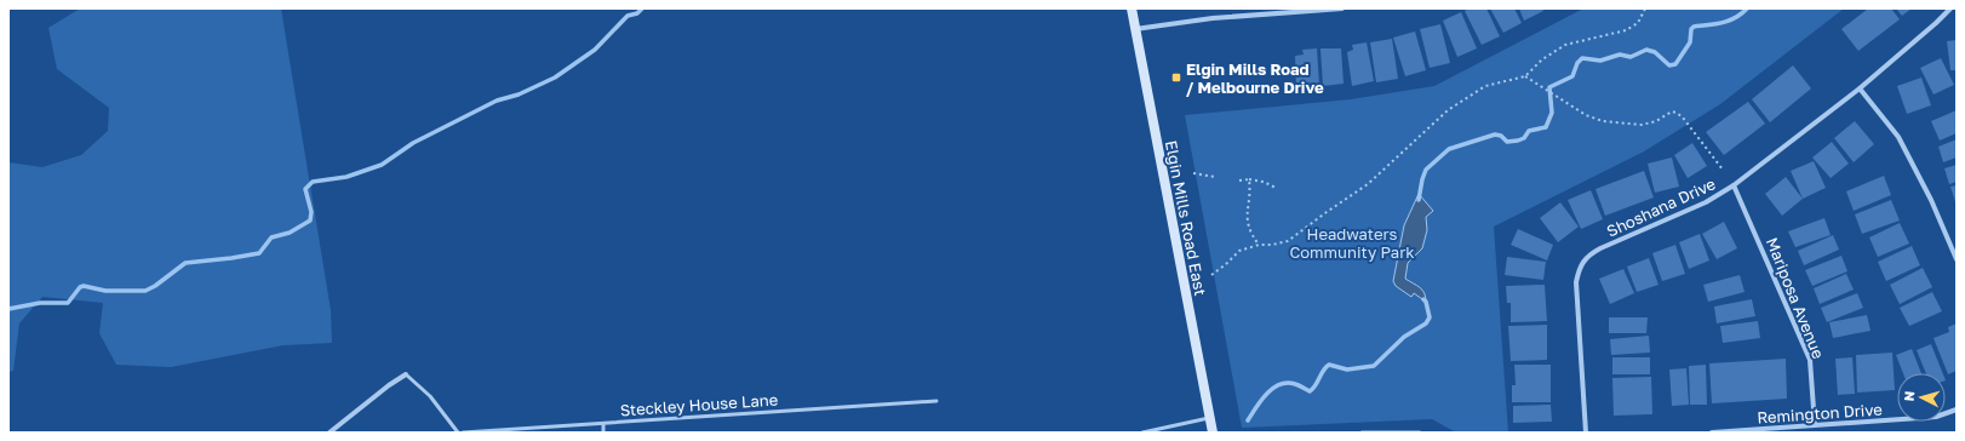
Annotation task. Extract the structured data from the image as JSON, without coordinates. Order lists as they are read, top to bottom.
{
  "streets": {
    "main road": ["Elgin Mills Road East"],
    "street": ["Shoshana Drive", "Mariposa Avenue", "Remington Drive"],
    "lane": ["Steckley House Lane"]
  },
  "crossings": [
    ["Shoshana Drive", "Mariposa Avenue"],
    ["Mariposa Avenue", "Remington Drive"]
  ],
  "parks": ["Headwaters Community Park"],
  "places": {
    "transit": ["Elgin Mills Road / Melbourne Drive"]
  },
  "north": "left"
}
